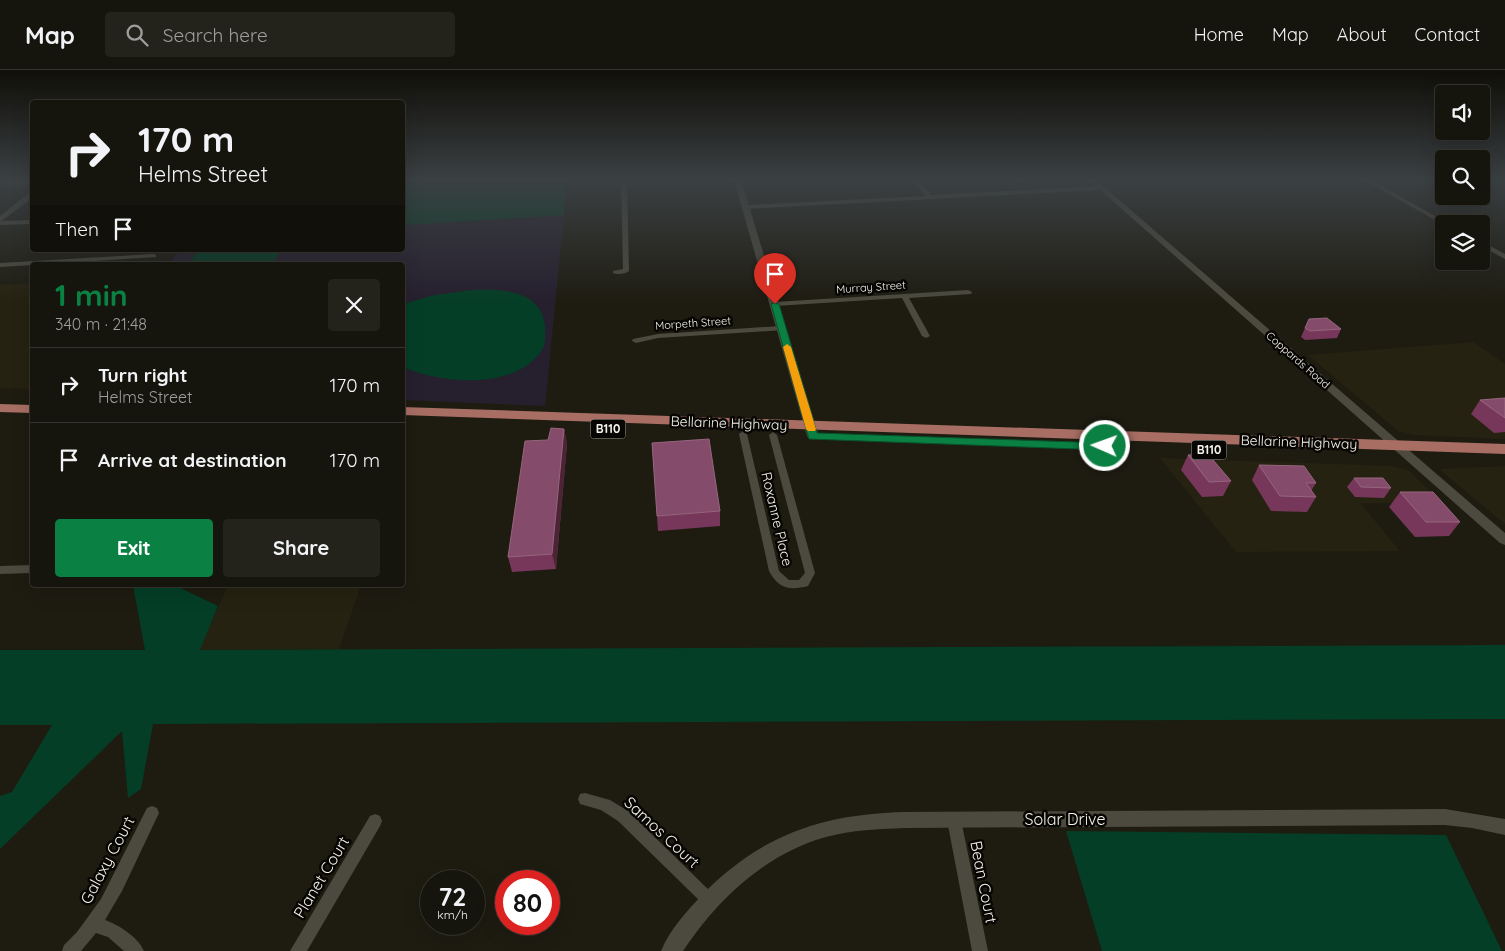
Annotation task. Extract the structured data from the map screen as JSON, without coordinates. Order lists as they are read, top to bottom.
{
  "streets": {
    "highway": ["Bellarine Highway", "B110"],
    "street": [
      "Murray Street",
      "Morpeth Street",
      "Coppards Road",
      "Roxanne Place",
      "Solar Drive",
      "Samos Court",
      "Galaxy Court",
      "Planet Court",
      "Bean Court"
    ]
  },
  "crossings": [
    ["Coppards Road", "Bellarine Highway"],
    ["Bellarine Highway", "Roxanne Place"],
    ["Solar Drive", "Samos Court"],
    ["Solar Drive", "Bean Court"]
  ],
  "page": {
    "header": "Map",
    "search": "Search here",
    "nav": [
      "Home",
      "Map",
      "About",
      "Contact"
    ],
    "turn": ["170 m", "Helms Street"],
    "then": "Then",
    "heading": ["1 min", "340 m · 21:48"],
    "list": [
      {
        "name": "Turn right",
        "note": "Helms Street",
        "value": "170 m"
      },
      {
        "name": "Arrive at destination",
        "value": "170 m"
      }
    ],
    "buttons": ["Exit", "Share"],
    "speed": "72 km/h",
    "limit": "80"
  }
}
